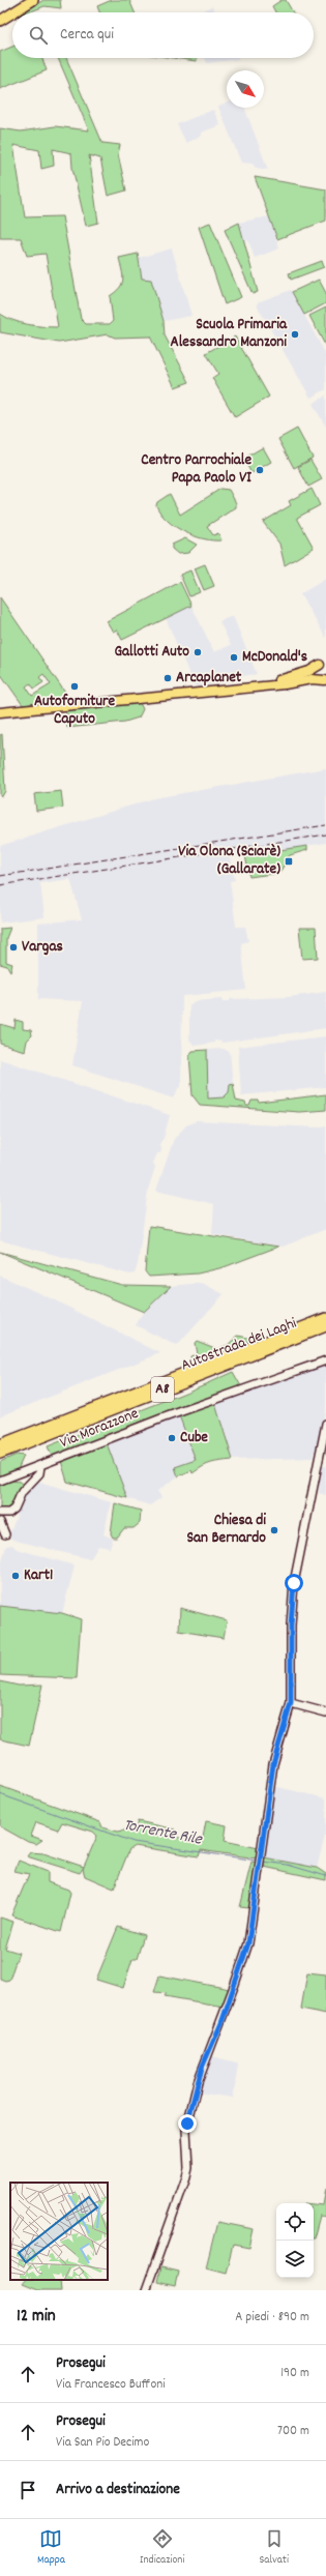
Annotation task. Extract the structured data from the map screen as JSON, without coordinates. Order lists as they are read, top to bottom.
{
  "streets": {
    "highway": ["Autostrada dei Laghi", "A8"],
    "street": ["Via Morazzone"]
  },
  "water": ["Torrente Rile"],
  "places": {
    "other": [
      "Scuola Primaria Alessandro Manzoni",
      "Centro Parrochiale Papa Paolo VI",
      "Gallotti Auto",
      "McDonald's",
      "Arcaplanet",
      "Autoforniture Caputo",
      "Vargas",
      "Cube",
      "Chiesa di San Bernardo",
      "Kart1"
    ],
    "transit": ["Via Olona (Sciarè) (Gallarate)"]
  },
  "north": "bottom right",
  "page": {
    "search": "Cerca qui",
    "heading": ["12 min", "A piedi · 890 m"],
    "list": [
      ["Prosegui", "Via Francesco Buffoni", "190 m"],
      ["Prosegui", "Via San Pio Decimo", "700 m"],
      "Arrivo a destinazione"
    ],
    "nav": ["Mappa", "Indicazioni", "Salvati"]
  }
}
